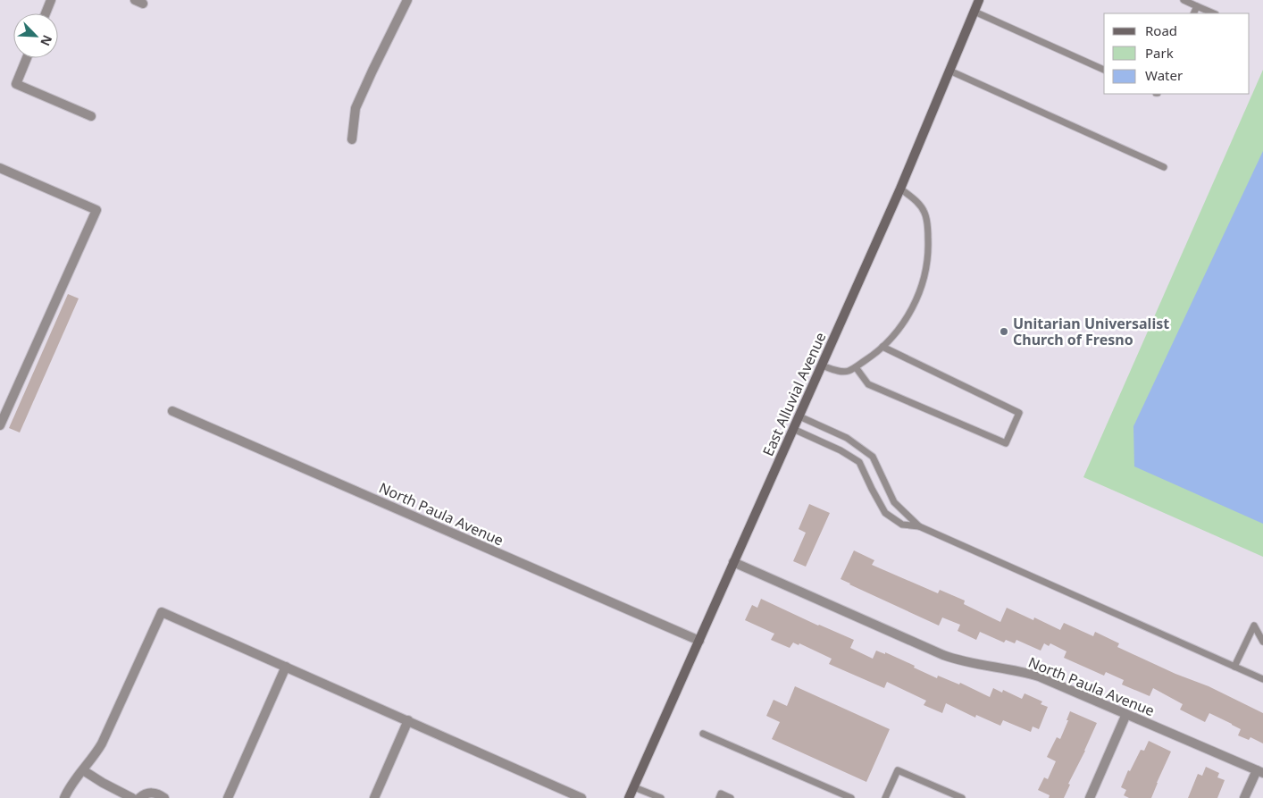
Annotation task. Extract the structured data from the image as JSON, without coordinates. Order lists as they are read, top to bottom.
{
  "streets": {
    "street": ["East Alluvial Avenue", "North Paula Avenue"]
  },
  "crossings": [
    ["East Alluvial Avenue", "North Paula Avenue"]
  ],
  "places": ["Unitarian Universalist Church of Fresno"],
  "legend": ["Road", "Park", "Water"],
  "north": "bottom right"
}
